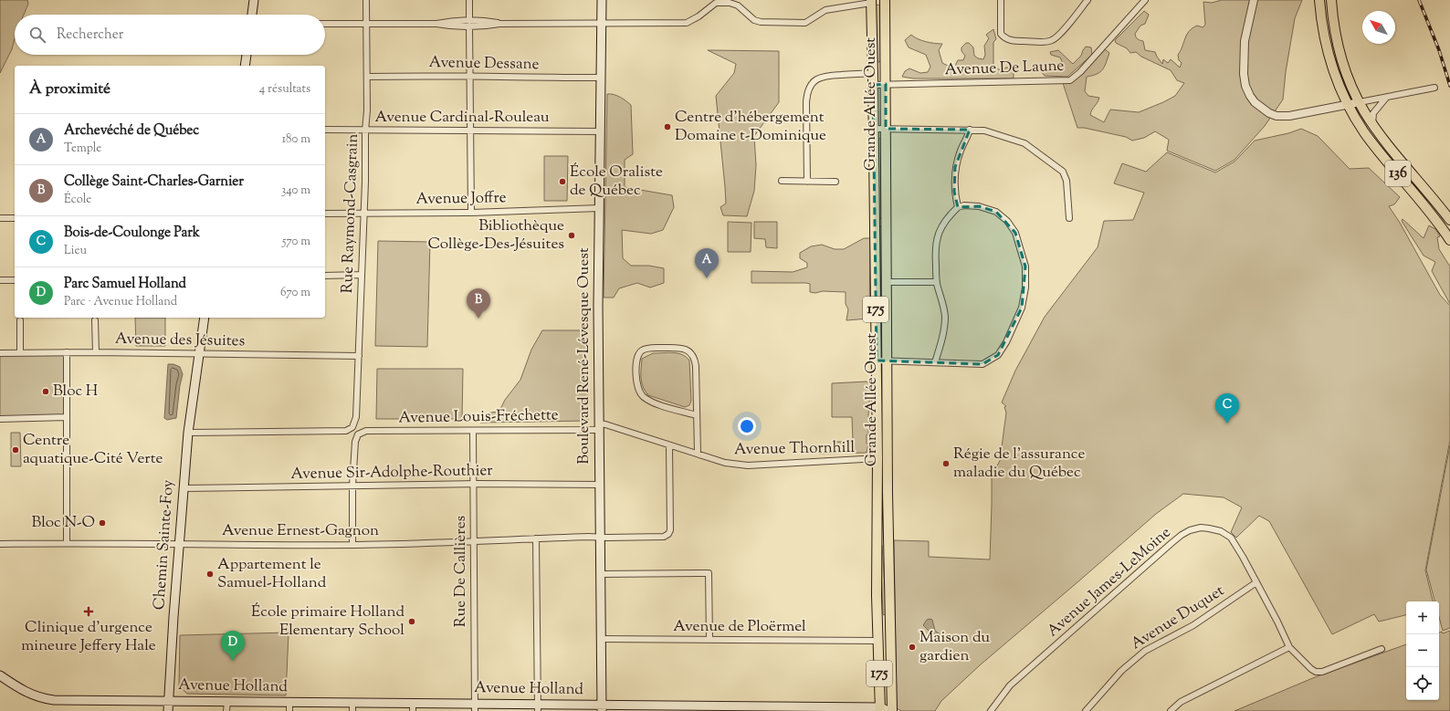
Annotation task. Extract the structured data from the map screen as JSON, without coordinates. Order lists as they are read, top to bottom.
{
  "streets": {
    "main road": [
      "Grande Allée Ouest",
      "136",
      "175",
      "Boulevard René-Lévesque Ouest",
      "Chemin Sainte-Foy",
      "Avenue Holland"
    ],
    "street": [
      "Avenue Dessane",
      "Avenue De Laune",
      "Avenue Cardinal-Rouleau",
      "Avenue Joffre",
      "Rue Raymond-Casgrain",
      "Avenue des Jésuites",
      "Avenue Louis-Fréchette",
      "Avenue Thornhill",
      "Avenue Sir-Adolphe-Routhier",
      "Avenue Ernest-Gagnon",
      "Rue De Callières",
      "Avenue James-LeMoine",
      "Avenue Duquet",
      "Avenue de Ploërmel"
    ]
  },
  "crossings": [
    ["Avenue Dessane", "Rue Raymond-Casgrain"],
    ["Avenue Dessane", "Boulevard René-Lévesque Ouest"],
    ["Avenue De Laune", "Grande Allée Ouest"],
    ["Grande Allée Ouest", "Avenue Thornhill"],
    ["Grande Allée Ouest", "Avenue de Ploërmel"],
    ["Grande Allée Ouest", "Avenue Holland"],
    ["Avenue Cardinal-Rouleau", "Rue Raymond-Casgrain"],
    ["Avenue Cardinal-Rouleau", "Boulevard René-Lévesque Ouest"],
    ["Avenue Joffre", "Rue Raymond-Casgrain"],
    ["Avenue Joffre", "Boulevard René-Lévesque Ouest"],
    ["Rue Raymond-Casgrain", "Avenue des Jésuites"],
    ["Rue Raymond-Casgrain", "Chemin Sainte-Foy"],
    ["Avenue des Jésuites", "Chemin Sainte-Foy"],
    ["Boulevard René-Lévesque Ouest", "Avenue Louis-Fréchette"],
    ["Boulevard René-Lévesque Ouest", "Avenue Thornhill"],
    ["Boulevard René-Lévesque Ouest", "Avenue Sir-Adolphe-Routhier"],
    ["Boulevard René-Lévesque Ouest", "Avenue Ernest-Gagnon"],
    ["Boulevard René-Lévesque Ouest", "Avenue de Ploërmel"],
    ["Boulevard René-Lévesque Ouest", "Avenue Holland"],
    ["Avenue Louis-Fréchette", "Avenue Thornhill"],
    ["Avenue Louis-Fréchette", "Avenue Sir-Adolphe-Routhier"],
    ["Avenue Louis-Fréchette", "Rue De Callières"],
    ["Avenue Thornhill", "Avenue Ernest-Gagnon"],
    ["Avenue Sir-Adolphe-Routhier", "Chemin Sainte-Foy"],
    ["Avenue Sir-Adolphe-Routhier", "Rue De Callières"],
    ["Avenue Ernest-Gagnon", "Chemin Sainte-Foy"],
    ["Avenue Ernest-Gagnon", "Rue De Callières"],
    ["Chemin Sainte-Foy", "Avenue Holland"],
    ["Rue De Callières", "Avenue Holland"],
    ["Avenue James-LeMoine", "Avenue Duquet"]
  ],
  "places": {
    "other": [
      "Centre d'hébergement Domaine t-Dominique",
      "École Oraliste de Québec",
      "Bibliothèque Collège-Des-Jésuites",
      "Bloc H",
      "Centre aquatique-Cité Verte",
      "Régie de l'assurance maladie du Québec",
      "Bloc N-O",
      "Appartement le Samuel-Holland",
      "École primaire Holland Elementary School",
      "Maison du gardien"
    ],
    "health": ["Clinique d’urgence mineure Jeffery Hale"]
  },
  "north": "top left",
  "page": {
    "search": "Rechercher",
    "heading": ["À proximité", "4 résultats"],
    "list": [
      {
        "mark": "A",
        "name": "Archevéché de Québec",
        "note": "Temple",
        "value": "180 m"
      },
      {
        "mark": "B",
        "name": "Collège Saint-Charles-Garnier",
        "note": "École",
        "value": "340 m"
      },
      {
        "mark": "C",
        "name": "Bois-de-Coulonge Park",
        "note": "Lieu",
        "value": "570 m"
      },
      {
        "mark": "D",
        "name": "Parc Samuel Holland",
        "note": "Parc · Avenue Holland",
        "value": "670 m"
      }
    ],
    "pins": [
      "A",
      "B",
      "C",
      "D"
    ],
    "map_buttons": ["+", "−"]
  }
}
